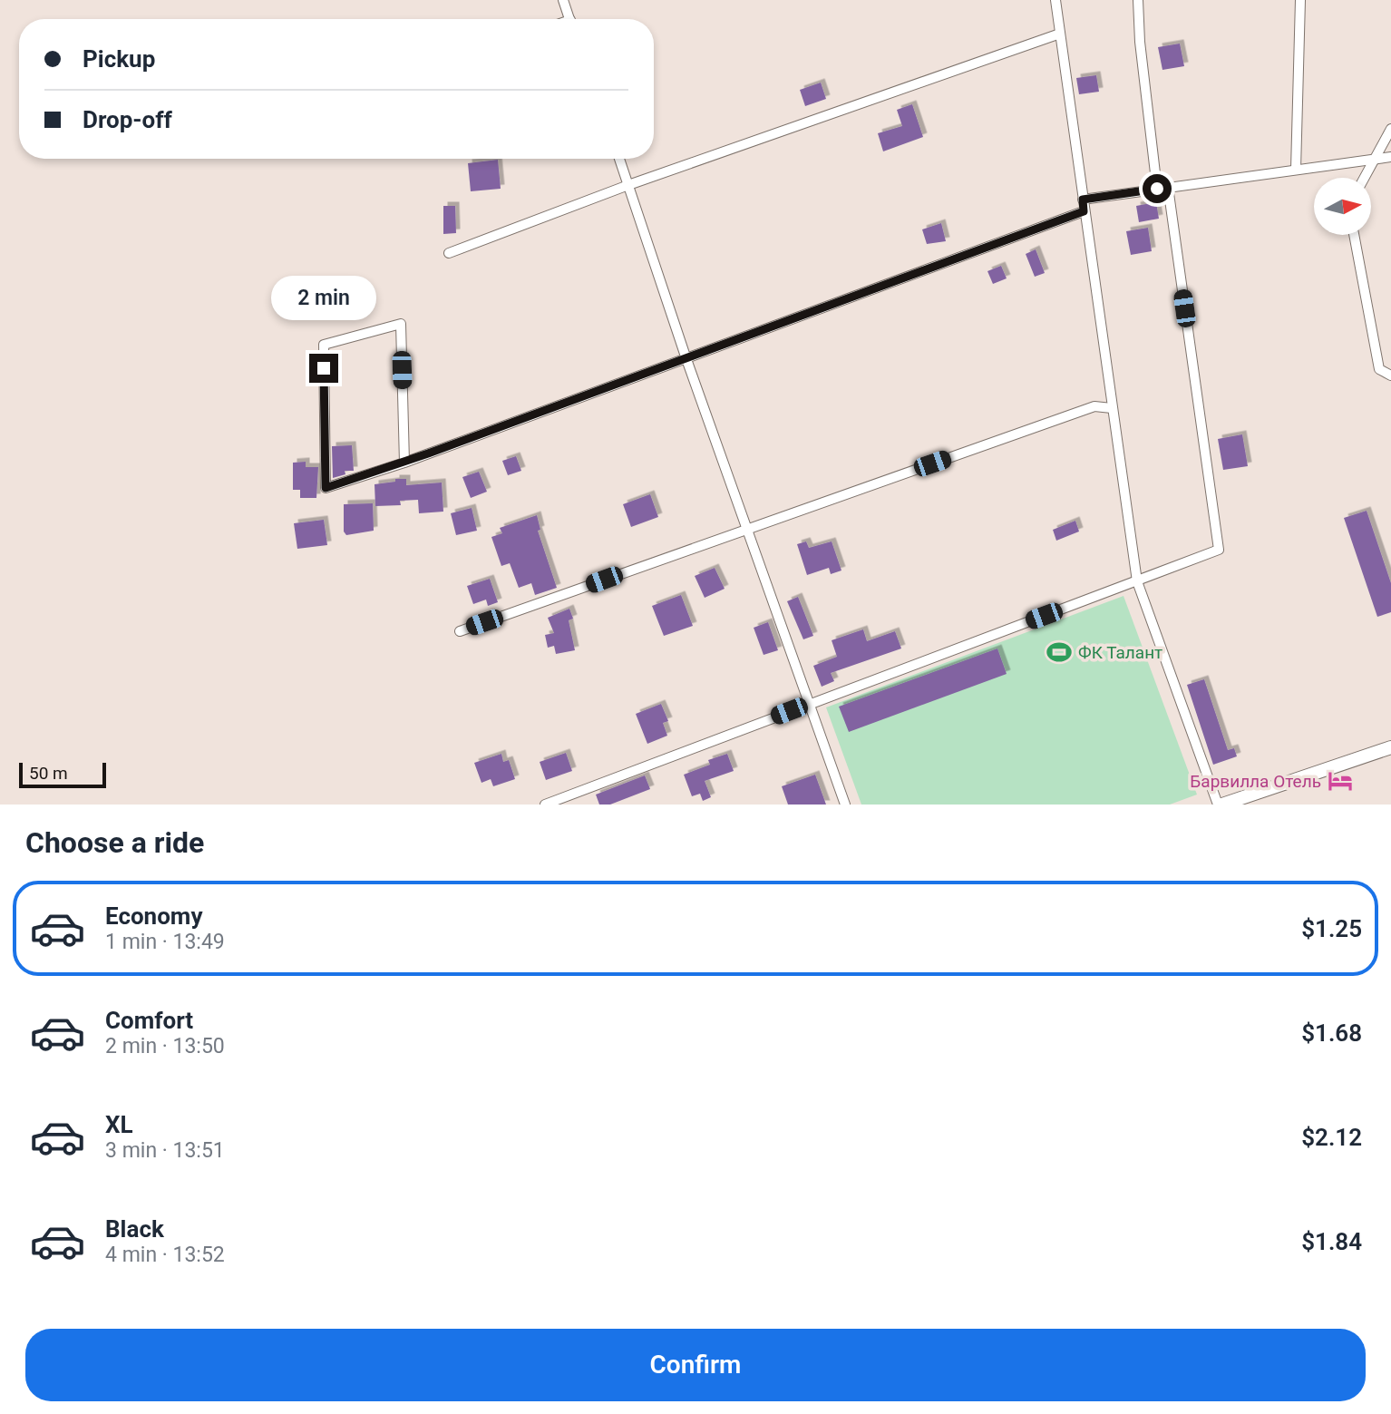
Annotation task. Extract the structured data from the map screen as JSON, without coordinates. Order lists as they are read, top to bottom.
{
  "places": {
    "sports": ["ФК Талант"],
    "hotel": ["Барвилла Отель"]
  },
  "scale_bar": "50 m",
  "north": "right",
  "page": {
    "banner": ["Pickup", "Drop-off"],
    "bubble": "2 min",
    "scale": "50 m",
    "heading": "Choose a ride",
    "list": [
      {
        "name": "Economy",
        "note": "1 min · 13:49",
        "value": "$1.25"
      },
      {
        "name": "Comfort",
        "note": "2 min · 13:50",
        "value": "$1.68"
      },
      {
        "name": "XL",
        "note": "3 min · 13:51",
        "value": "$2.12"
      },
      {
        "name": "Black",
        "note": "4 min · 13:52",
        "value": "$1.84"
      }
    ],
    "buttons": "Confirm"
  }
}
